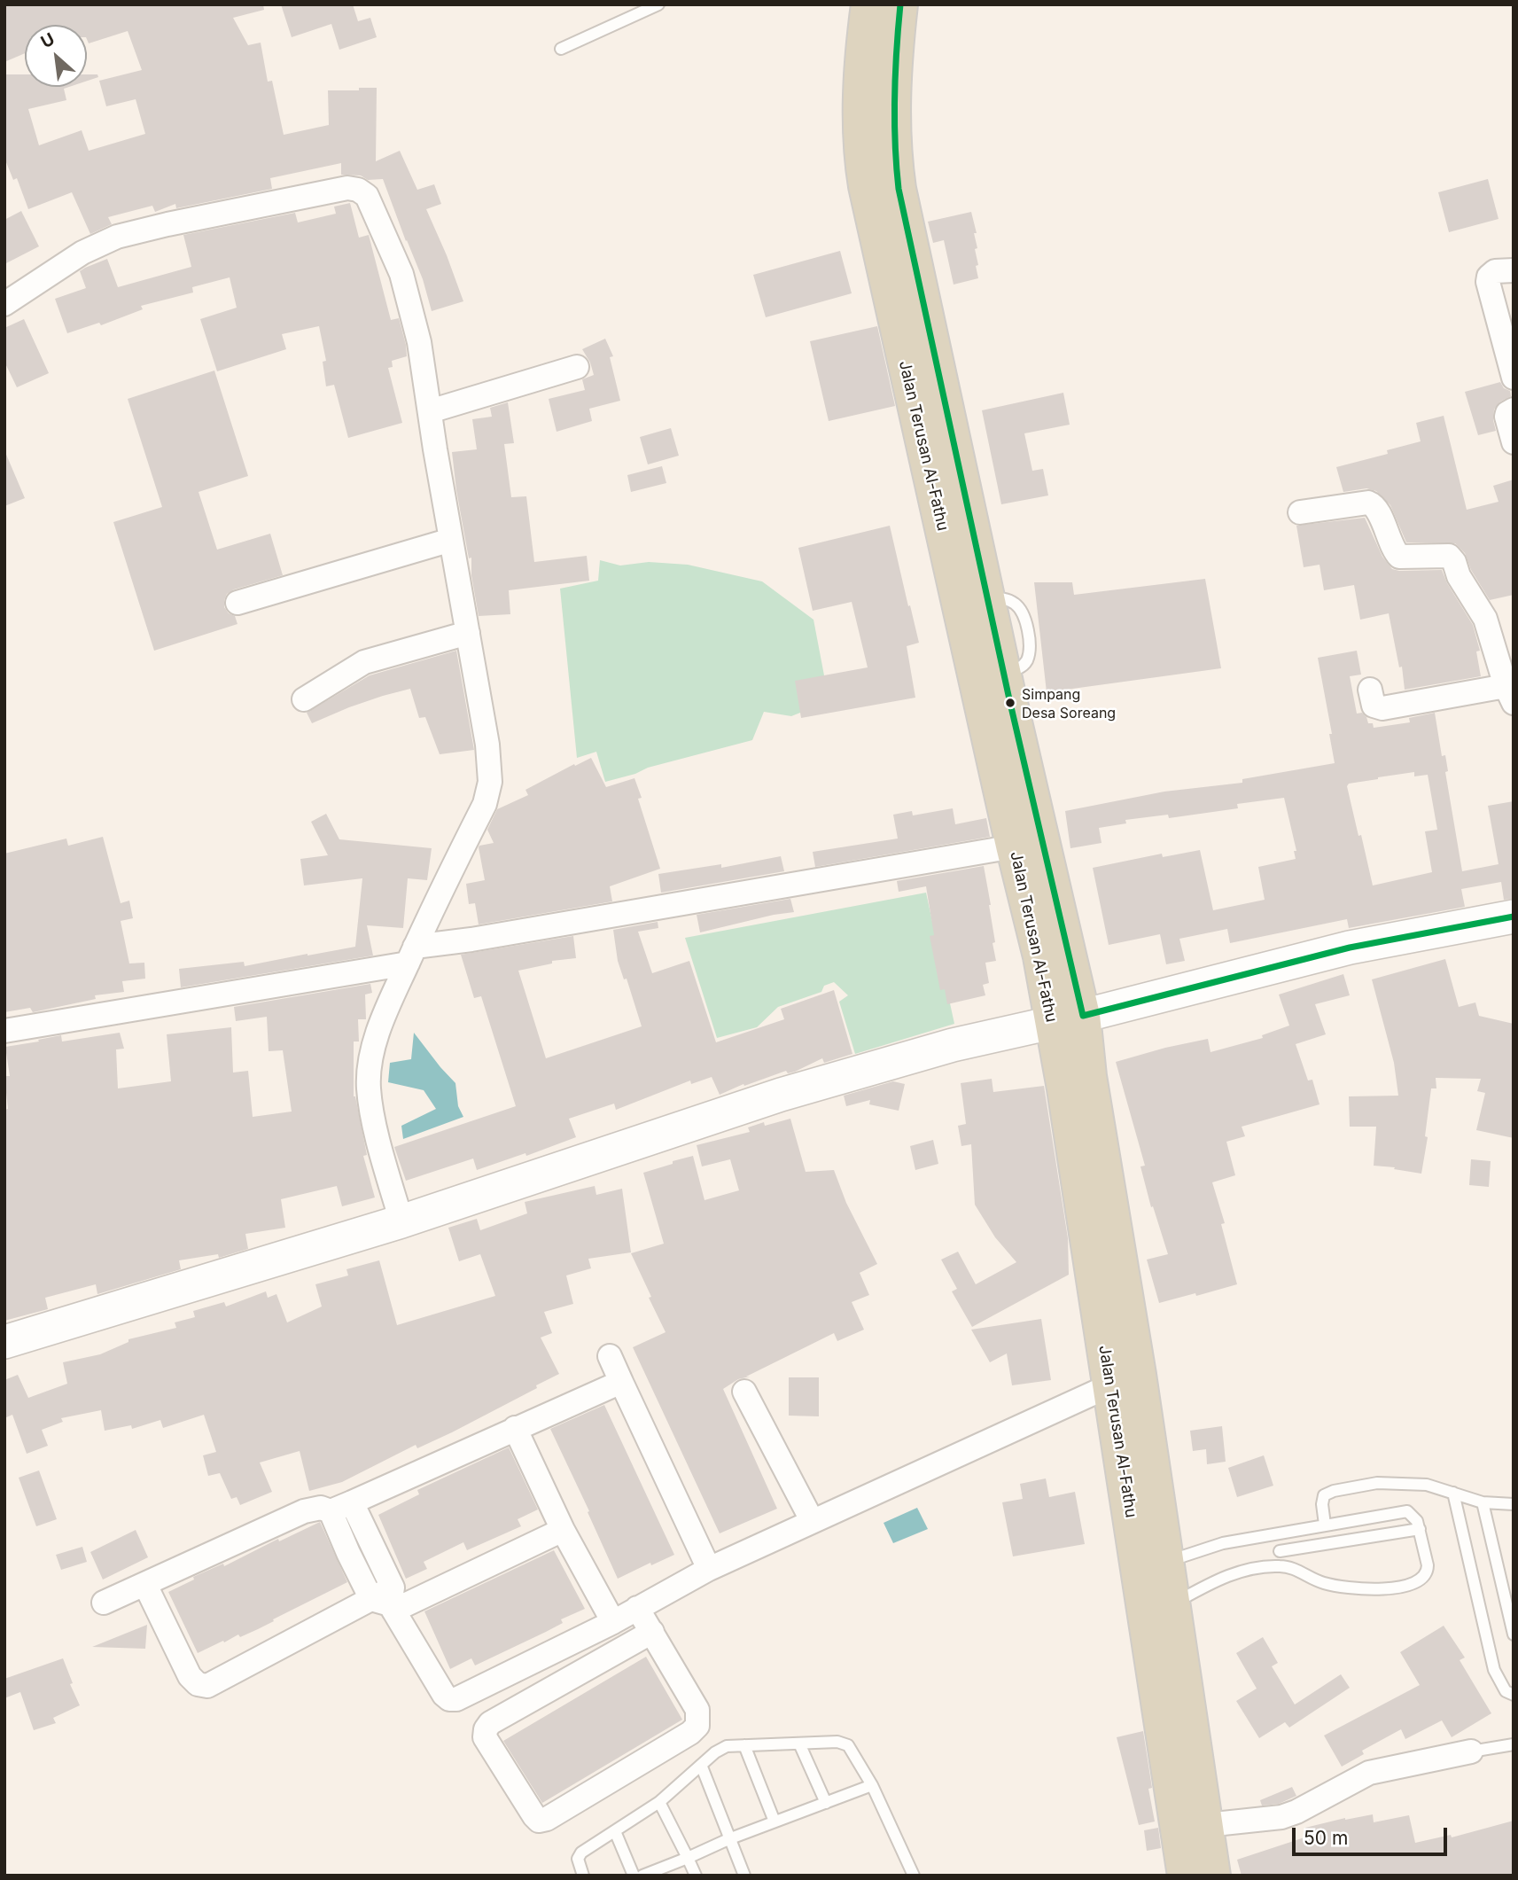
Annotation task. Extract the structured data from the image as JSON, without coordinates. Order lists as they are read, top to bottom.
{
  "streets": {
    "highway": ["Jalan Terusan Al-Fathu"]
  },
  "places": ["Simpang Desa Soreang"],
  "scale_bar": "50 m",
  "north": "top left"
}
